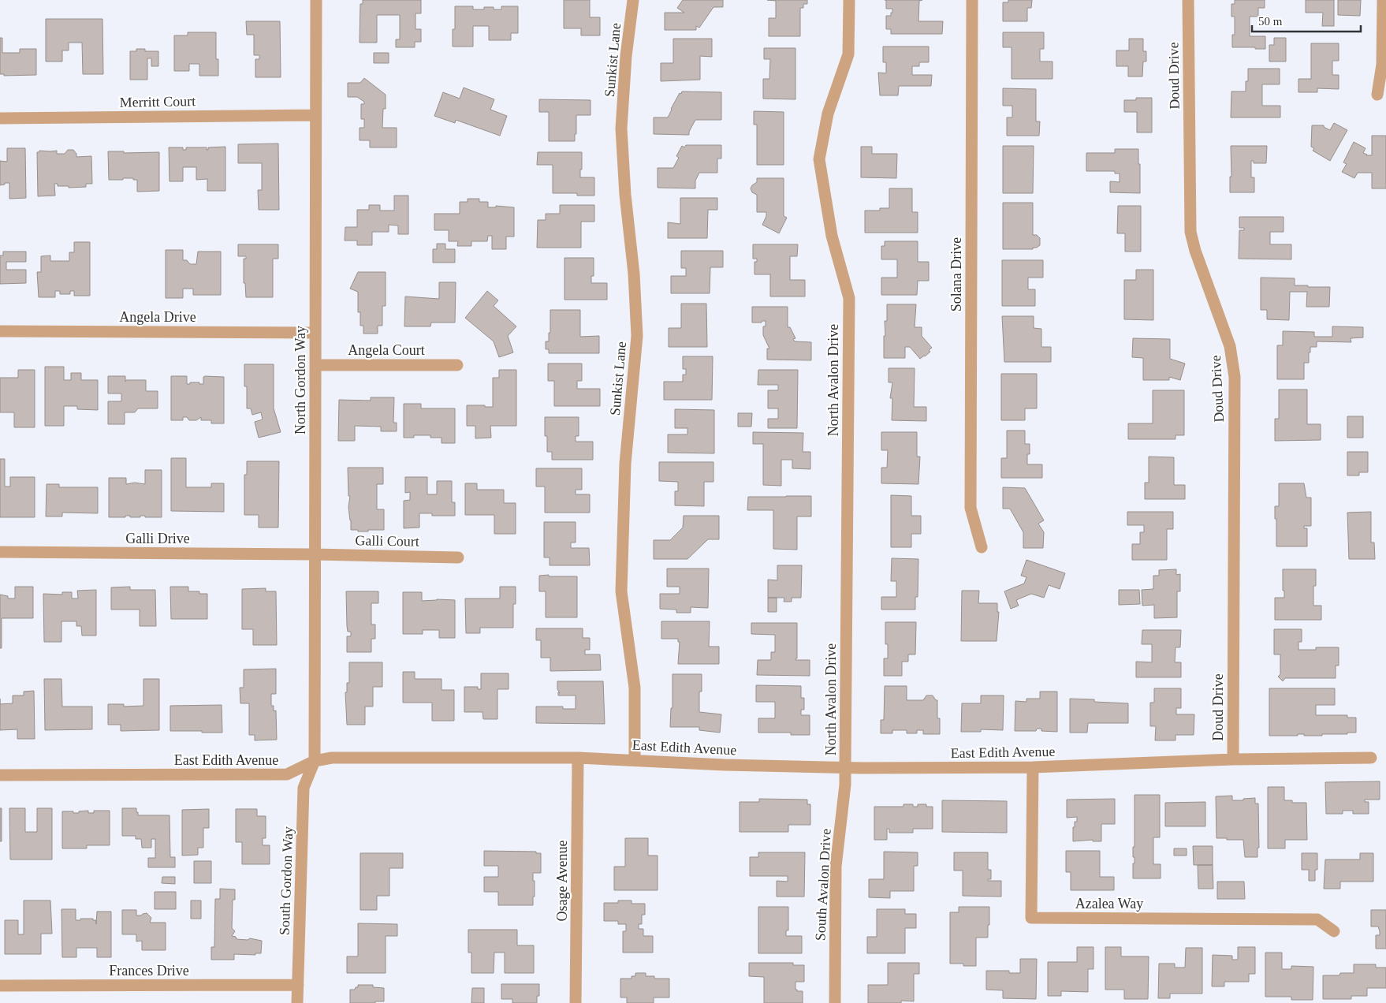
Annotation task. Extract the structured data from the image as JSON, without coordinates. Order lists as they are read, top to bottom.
{
  "streets": {
    "street": [
      "Sunkist Lane",
      "Doud Drive",
      "Merritt Court",
      "Solana Drive",
      "Angela Drive",
      "Angela Court",
      "North Gordon Way",
      "North Avalon Drive",
      "Galli Drive",
      "Galli Court",
      "East Edith Avenue",
      "South Gordon Way",
      "Osage Avenue",
      "South Avalon Drive",
      "Azalea Way",
      "Frances Drive"
    ]
  },
  "crossings": [
    ["Sunkist Lane", "East Edith Avenue"],
    ["Doud Drive", "East Edith Avenue"],
    ["Merritt Court", "North Gordon Way"],
    ["Angela Drive", "North Gordon Way"],
    ["Angela Court", "North Gordon Way"],
    ["North Gordon Way", "Galli Drive"],
    ["North Gordon Way", "Galli Court"],
    ["North Gordon Way", "East Edith Avenue"],
    ["North Gordon Way", "South Gordon Way"],
    ["North Avalon Drive", "East Edith Avenue"],
    ["North Avalon Drive", "South Avalon Drive"],
    ["Galli Drive", "Galli Court"],
    ["East Edith Avenue", "South Gordon Way"],
    ["East Edith Avenue", "Osage Avenue"],
    ["East Edith Avenue", "South Avalon Drive"],
    ["East Edith Avenue", "Azalea Way"],
    ["South Gordon Way", "Frances Drive"]
  ],
  "scale_bar": "50 m"
}
